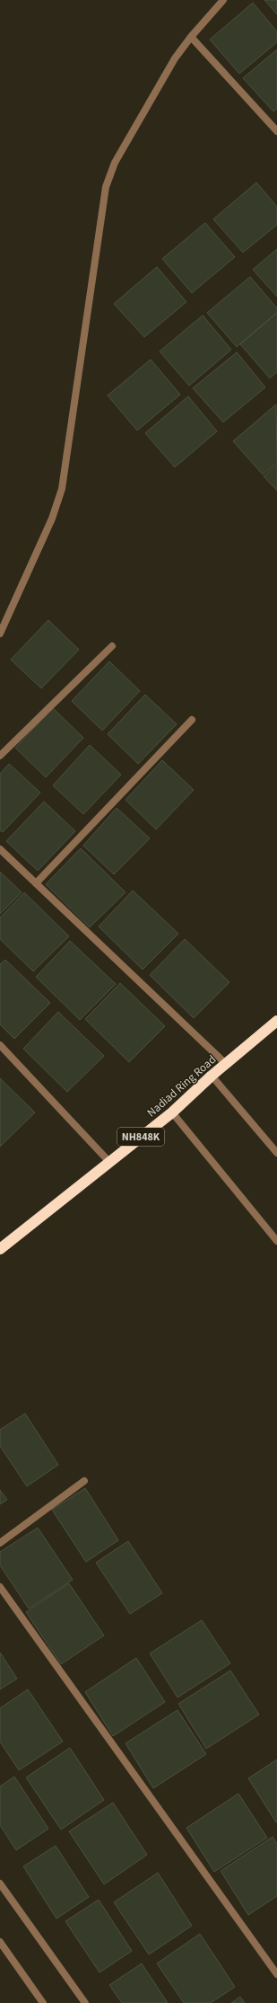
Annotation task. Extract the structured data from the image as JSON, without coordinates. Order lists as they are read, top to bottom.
{
  "streets": {
    "highway": ["Nadiad Ring Road", "NH848K"]
  }
}
